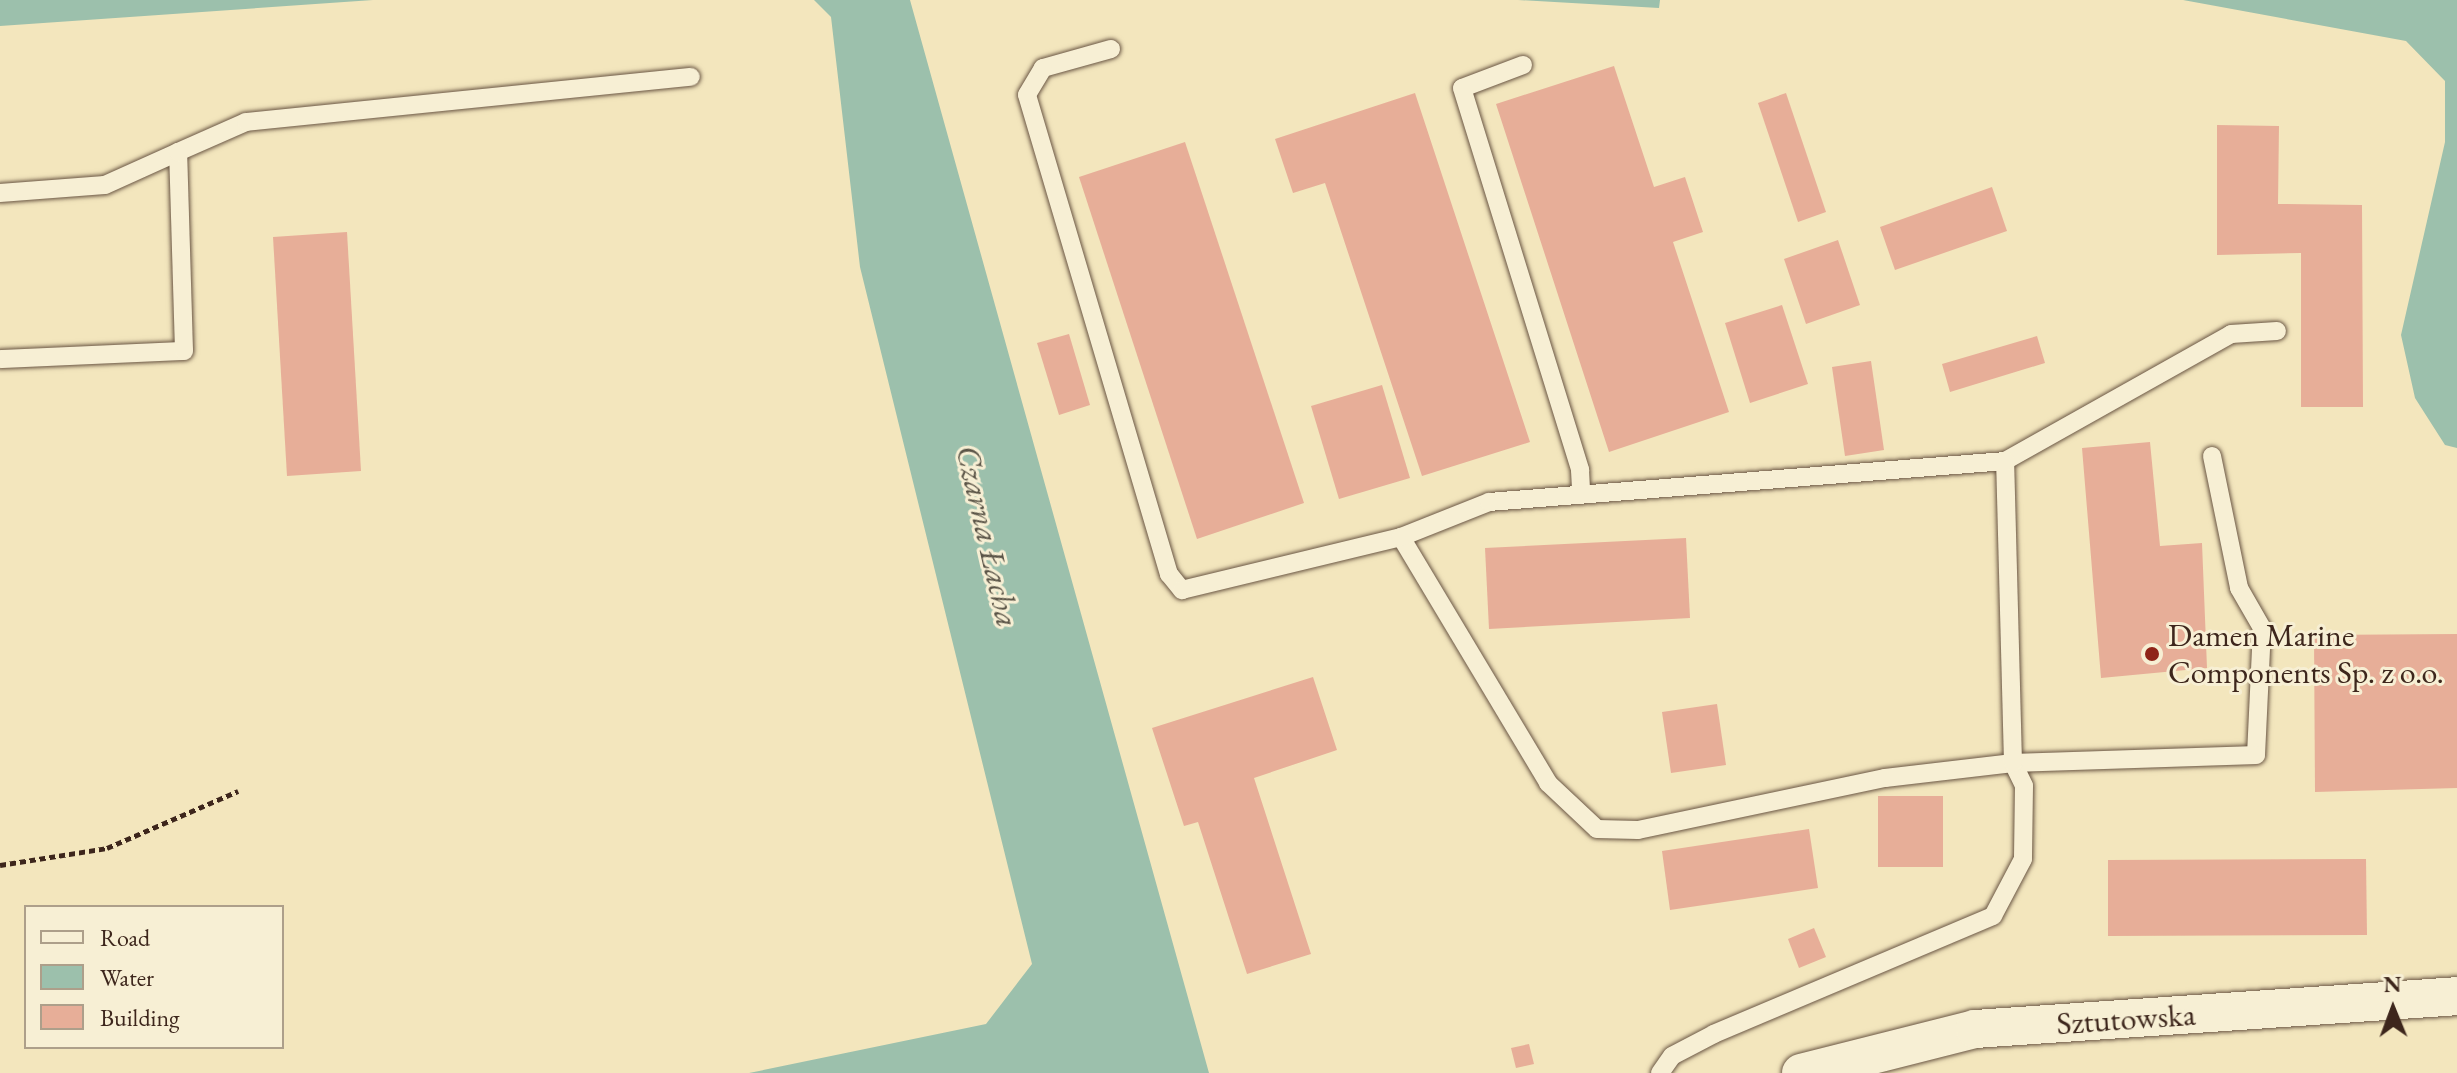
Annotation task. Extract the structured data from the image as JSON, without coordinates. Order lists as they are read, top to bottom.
{
  "streets": {
    "street": ["Sztutowska"]
  },
  "water": ["Czarna Łacha"],
  "places": ["Damen Marine Components Sp. z o.o."],
  "legend": ["Road", "Water", "Building"],
  "north": "top"
}
